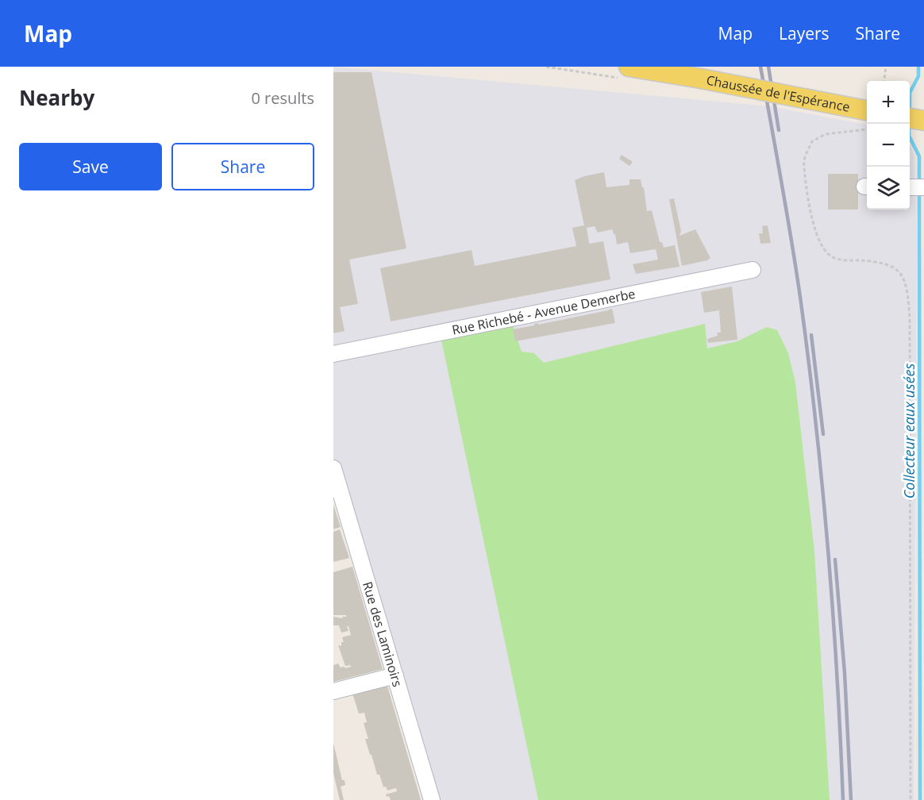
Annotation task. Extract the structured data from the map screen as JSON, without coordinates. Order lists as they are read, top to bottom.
{
  "streets": {
    "main road": ["Chaussée de l'Espérance"],
    "street": ["Rue Richebé - Avenue Demerbe", "Rue des Laminoirs"]
  },
  "water": ["Collecteur eaux usées"],
  "page": {
    "header": "Map",
    "nav": ["Map", "Layers", "Share"],
    "heading": ["Nearby", "0 results"],
    "map_buttons": ["+", "−"],
    "buttons": ["Save", "Share"]
  }
}
